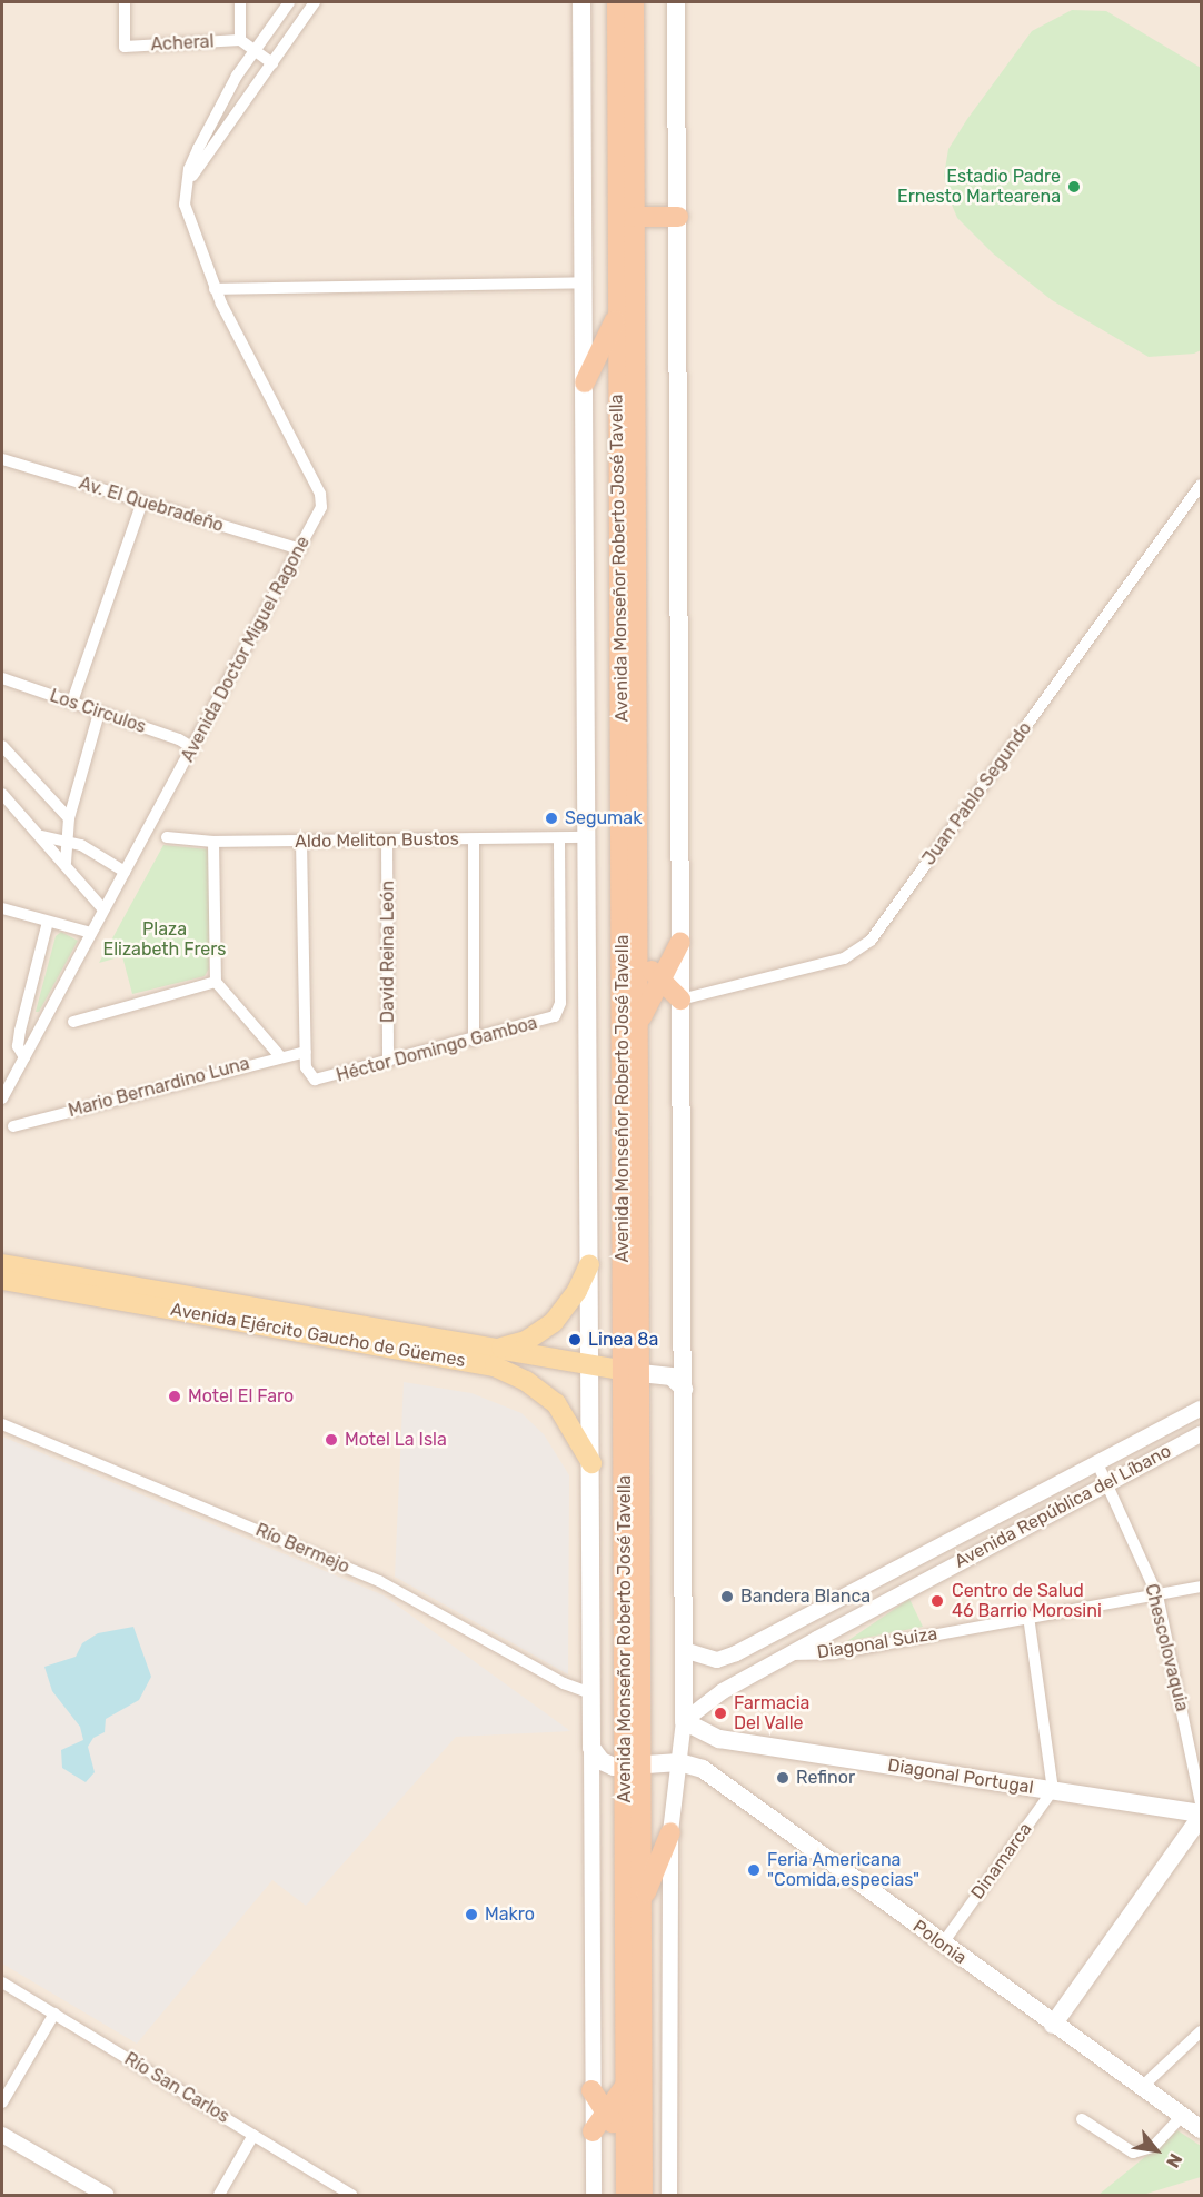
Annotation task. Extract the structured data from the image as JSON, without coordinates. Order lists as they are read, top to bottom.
{
  "streets": {
    "highway": ["Avenida Monseñor Roberto José Tavella"],
    "main road": ["Avenida Ejército Gaucho de Güemes", "Diagonal Portugal", "Polonia"],
    "street": [
      "Acheral",
      "Av. El Quebradeño",
      "Avenida Doctor Miguel Ragone",
      "Los Circulos",
      "Juan Pablo Segundo",
      "Aldo Meliton Bustos",
      "David Reina León",
      "Héctor Domingo Gamboa",
      "Mario Bernardino Luna",
      "Avenida República del Líbano",
      "Río Bermejo",
      "Diagonal Suiza",
      "Chescolovaquia",
      "Dinamarca",
      "Río San Carlos"
    ]
  },
  "crossings": [
    ["Av. El Quebradeño", "Avenida Doctor Miguel Ragone"],
    ["Avenida Monseñor Roberto José Tavella", "Avenida Ejército Gaucho de Güemes"],
    ["Avenida Doctor Miguel Ragone", "Los Circulos"],
    ["Aldo Meliton Bustos", "David Reina León"],
    ["Aldo Meliton Bustos", "Héctor Domingo Gamboa"],
    ["David Reina León", "Héctor Domingo Gamboa"],
    ["Héctor Domingo Gamboa", "Mario Bernardino Luna"],
    ["Avenida República del Líbano", "Diagonal Suiza"],
    ["Avenida República del Líbano", "Chescolovaquia"],
    ["Avenida República del Líbano", "Diagonal Portugal"],
    ["Diagonal Suiza", "Chescolovaquia"],
    ["Diagonal Portugal", "Dinamarca"],
    ["Dinamarca", "Polonia"]
  ],
  "parks": ["Plaza Elizabeth Frers"],
  "places": [
    "Estadio Padre Ernesto Martearena",
    "Segumak",
    "Linea 8a",
    "Motel El Faro",
    "Motel La Isla",
    "Bandera Blanca",
    "Centro de Salud 46 Barrio Morosini",
    "Farmacia Del Valle",
    "Refinor",
    "Feria Americana \"Comida,especias\"",
    "Makro"
  ],
  "north": "bottom right"
}
